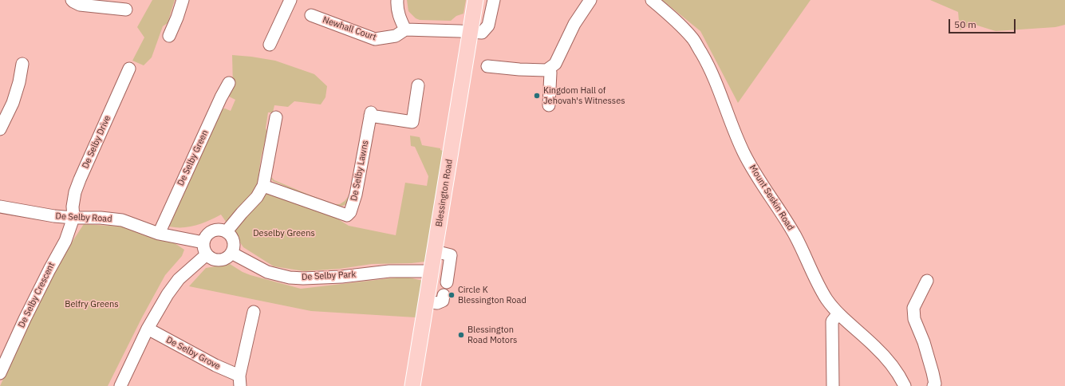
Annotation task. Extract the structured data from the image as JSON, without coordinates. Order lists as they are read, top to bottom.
{
  "streets": {
    "main road": ["Blessington Road"],
    "street": [
      "Newhall Court",
      "De Selby Drive",
      "De Selby Green",
      "De Selby Lawns",
      "Mount Seskin Road",
      "De Selby Road",
      "De Selby Park",
      "De Selby Crescent",
      "De Selby Grove"
    ]
  },
  "crossings": [
    ["Newhall Court", "Blessington Road"],
    ["De Selby Drive", "De Selby Road"],
    ["De Selby Drive", "De Selby Crescent"],
    ["De Selby Green", "De Selby Road"],
    ["Blessington Road", "De Selby Park"],
    ["De Selby Road", "De Selby Park"],
    ["De Selby Road", "De Selby Crescent"]
  ],
  "parks": ["Deselby Greens", "Belfry Greens"],
  "places": ["Kingdom Hall of Jehovah's Witnesses", "Circle K Blessington Road", "Blessington Road Motors"],
  "scale_bar": "50 m"
}
